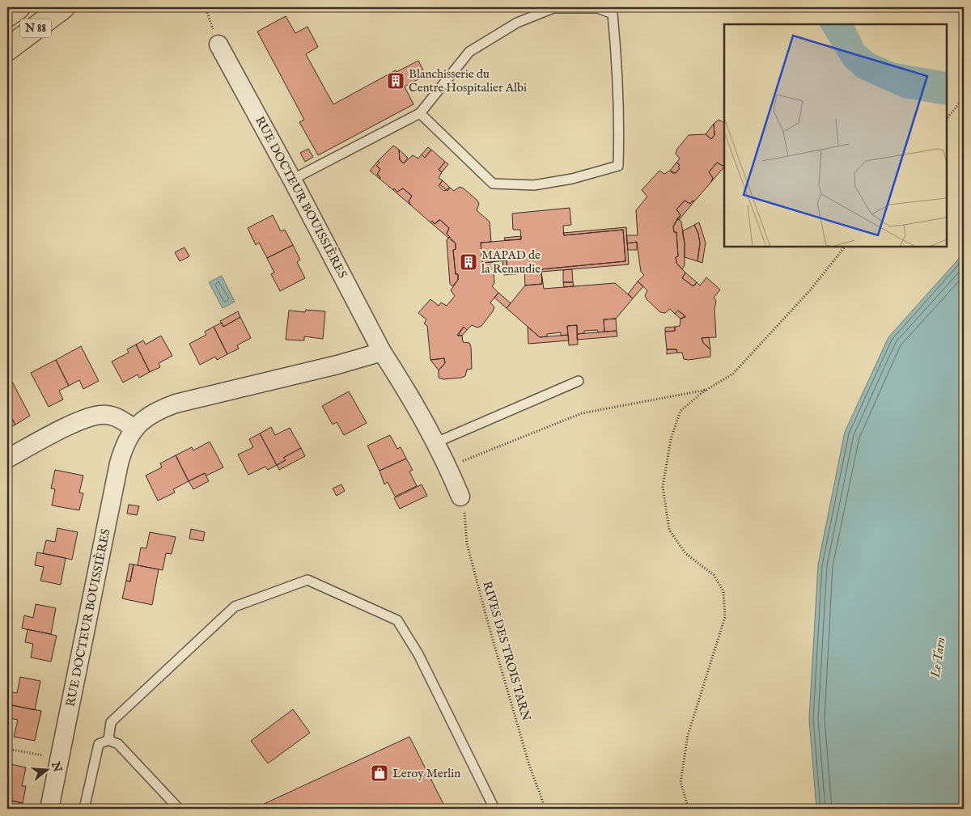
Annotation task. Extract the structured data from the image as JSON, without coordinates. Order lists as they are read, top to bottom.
{
  "streets": {
    "highway": ["N 88"],
    "street": ["RUE DOCTEUR BOUISSIÈRES"],
    "path": ["RIVES DES TROIS TARN"]
  },
  "crossings": [
    ["RUE DOCTEUR BOUISSIÈRES", "RIVES DES TROIS TARN"]
  ],
  "water": ["Le Tarn"],
  "places": {
    "building": ["Blanchisserie du Centre Hospitalier Albi", "MAPAD de la Renaudie"],
    "shop": ["Leroy Merlin"]
  },
  "north": "right"
}
